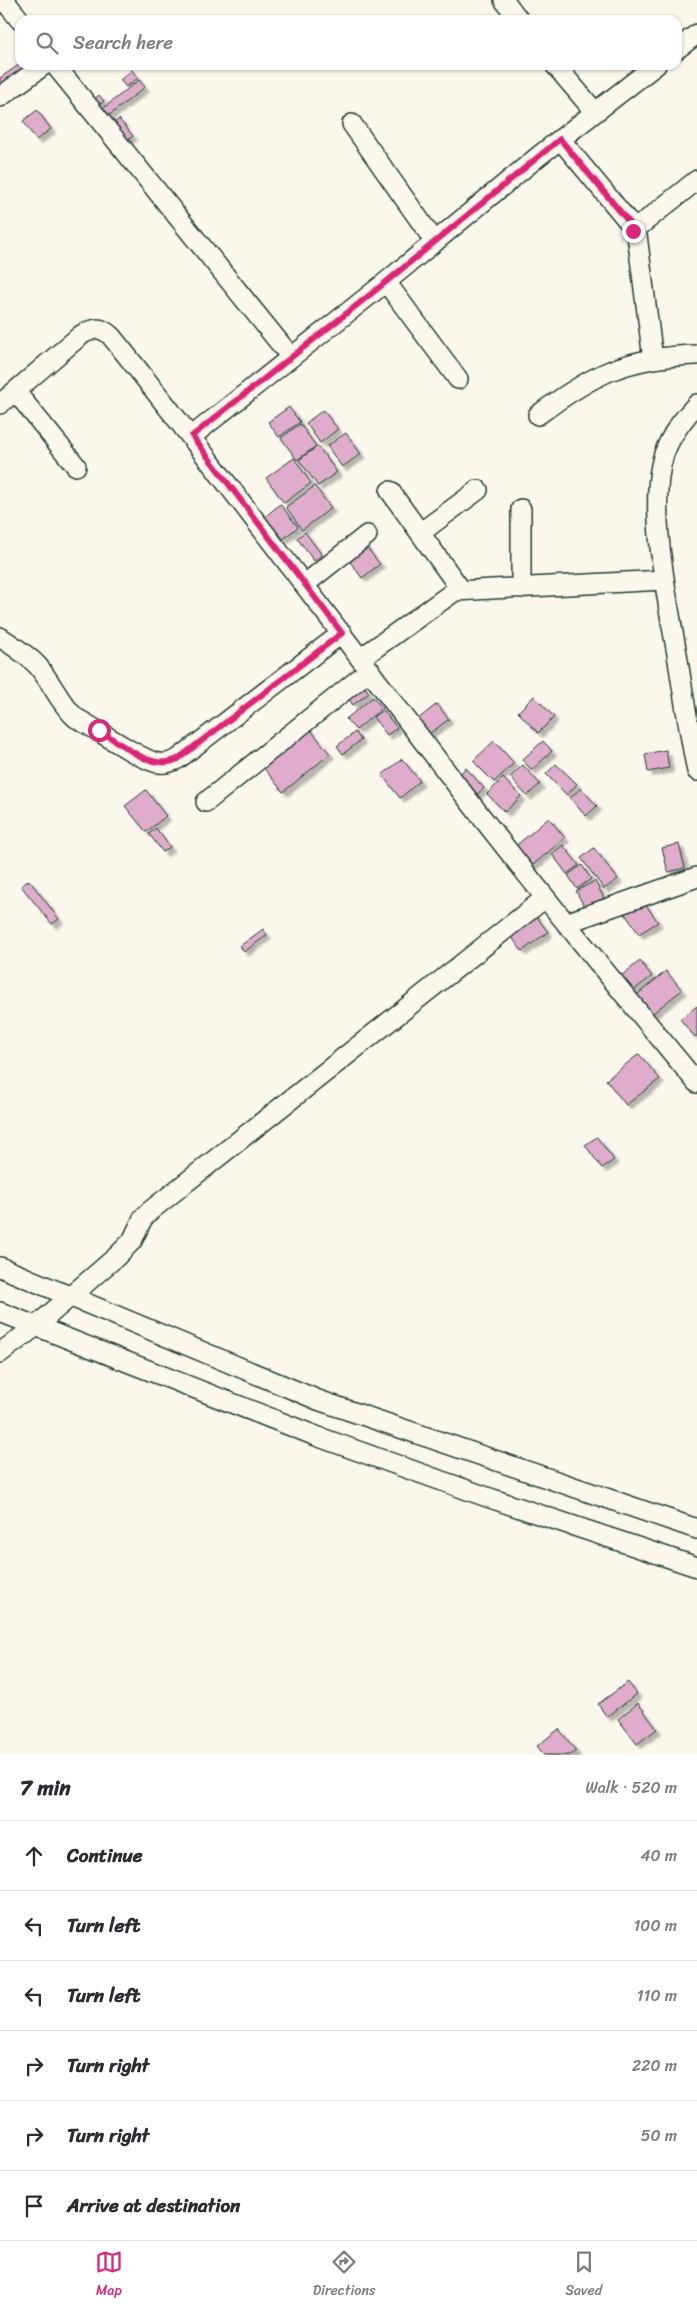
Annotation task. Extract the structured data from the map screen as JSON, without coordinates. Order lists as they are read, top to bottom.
{
  "page": {
    "search": "Search here",
    "heading": ["7 min", "Walk · 520 m"],
    "list": [
      ["Continue", "40 m"],
      ["Turn left", "100 m"],
      ["Turn left", "110 m"],
      ["Turn right", "220 m"],
      ["Turn right", "50 m"],
      "Arrive at destination"
    ],
    "nav": ["Map", "Directions", "Saved"]
  }
}
